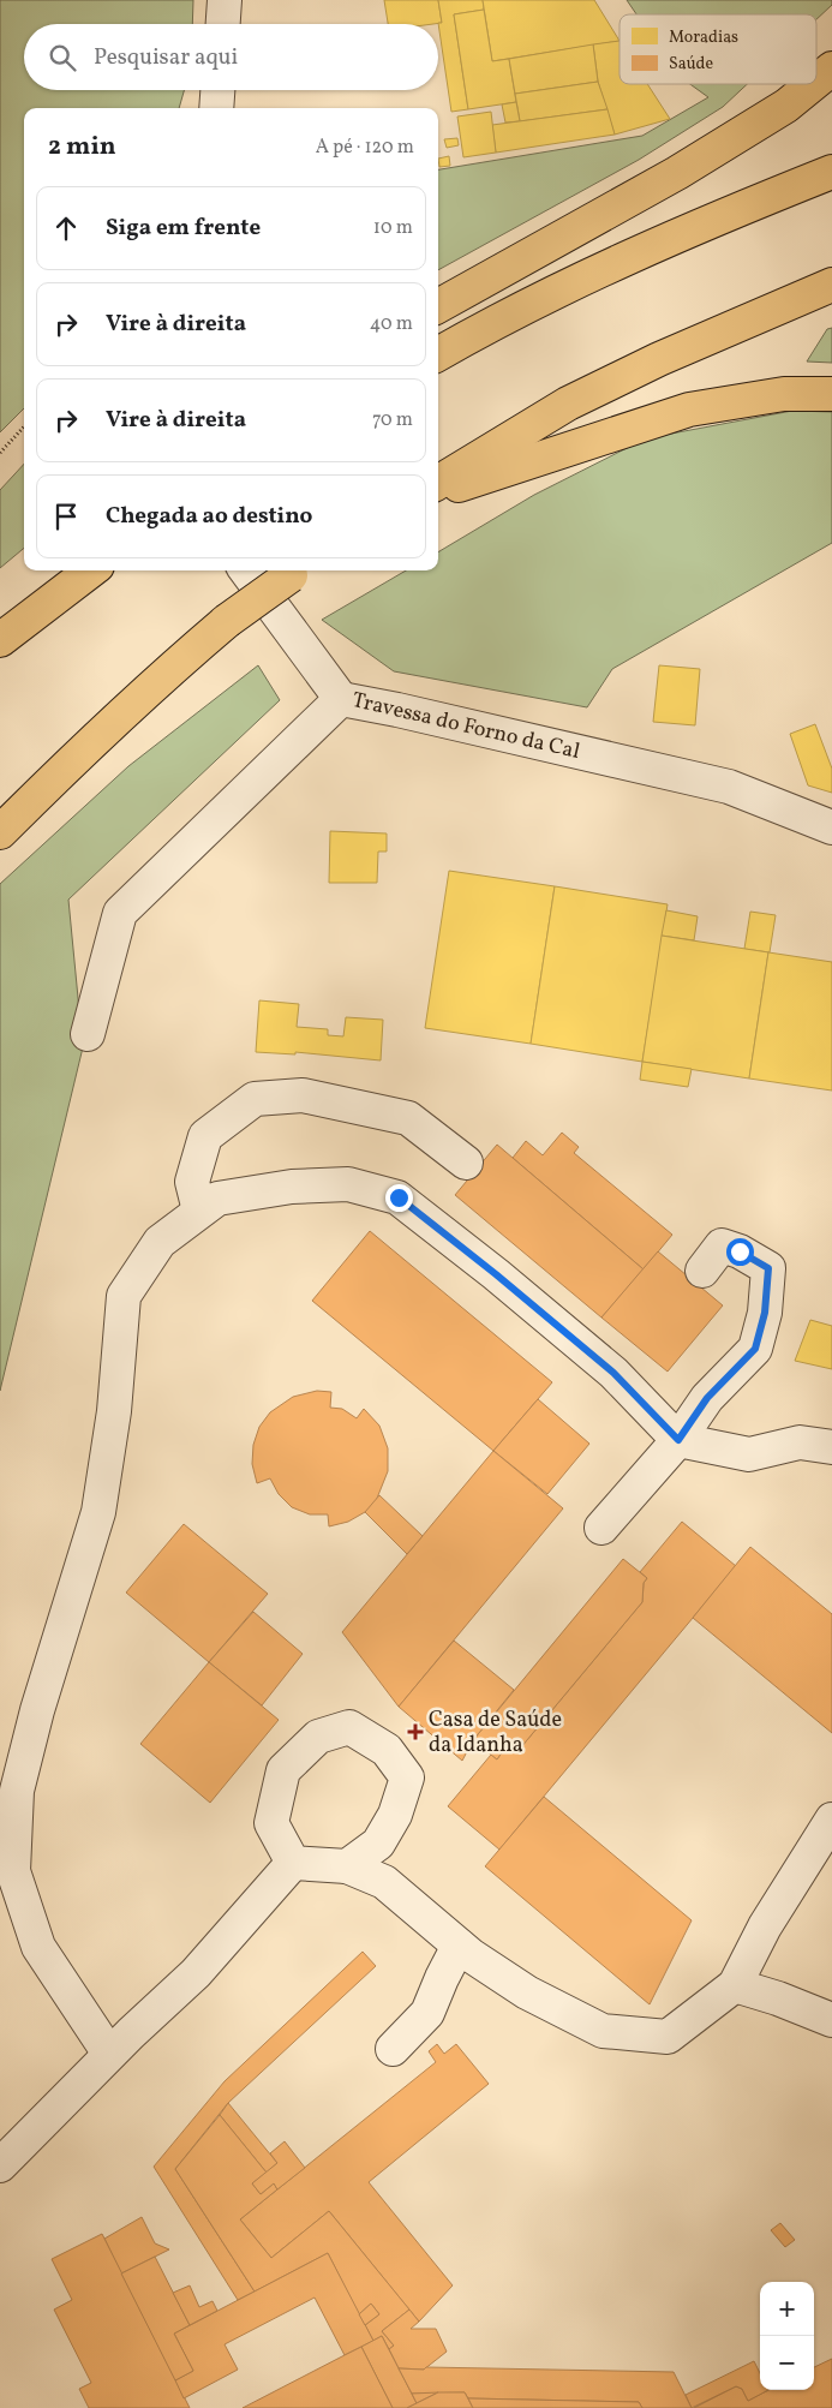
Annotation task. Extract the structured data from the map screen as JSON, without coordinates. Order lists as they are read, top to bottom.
{
  "streets": {
    "street": ["Travessa do Forno da Cal"]
  },
  "places": {
    "health": ["Casa de Saúde da Idanha"]
  },
  "legend": ["Moradias", "Saúde"],
  "page": {
    "search": "Pesquisar aqui",
    "heading": ["2 min", "A pé · 120 m"],
    "list": [
      ["Siga em frente", "10 m"],
      ["Vire à direita", "40 m"],
      ["Vire à direita", "70 m"],
      "Chegada ao destino"
    ],
    "map_buttons": ["+", "−"]
  }
}
